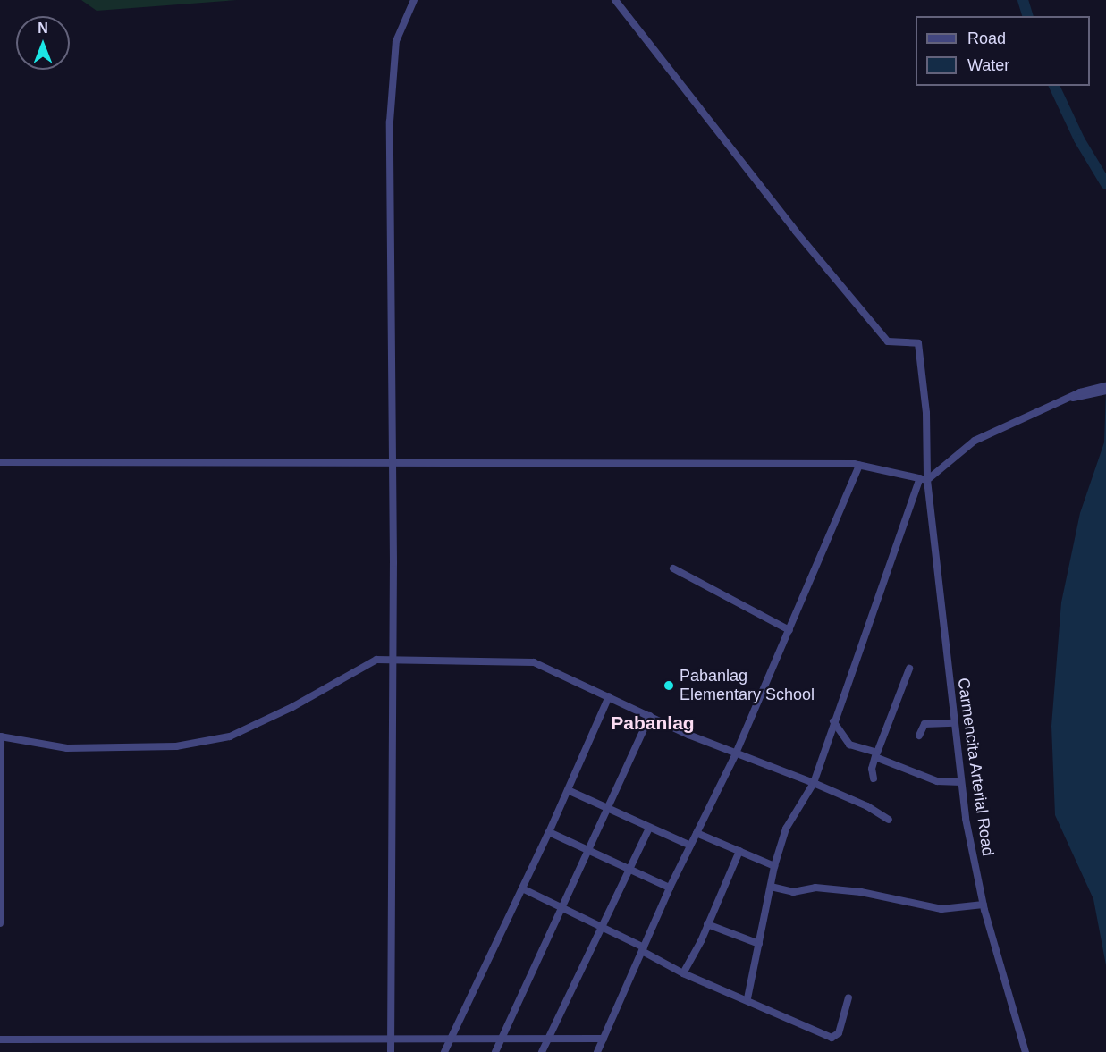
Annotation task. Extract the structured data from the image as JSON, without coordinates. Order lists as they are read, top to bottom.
{
  "streets": {
    "street": ["Carmencita Arterial Road"]
  },
  "districts": ["Pabanlag"],
  "places": ["Pabanlag Elementary School"],
  "legend": ["Road", "Water"],
  "north": "top"
}
